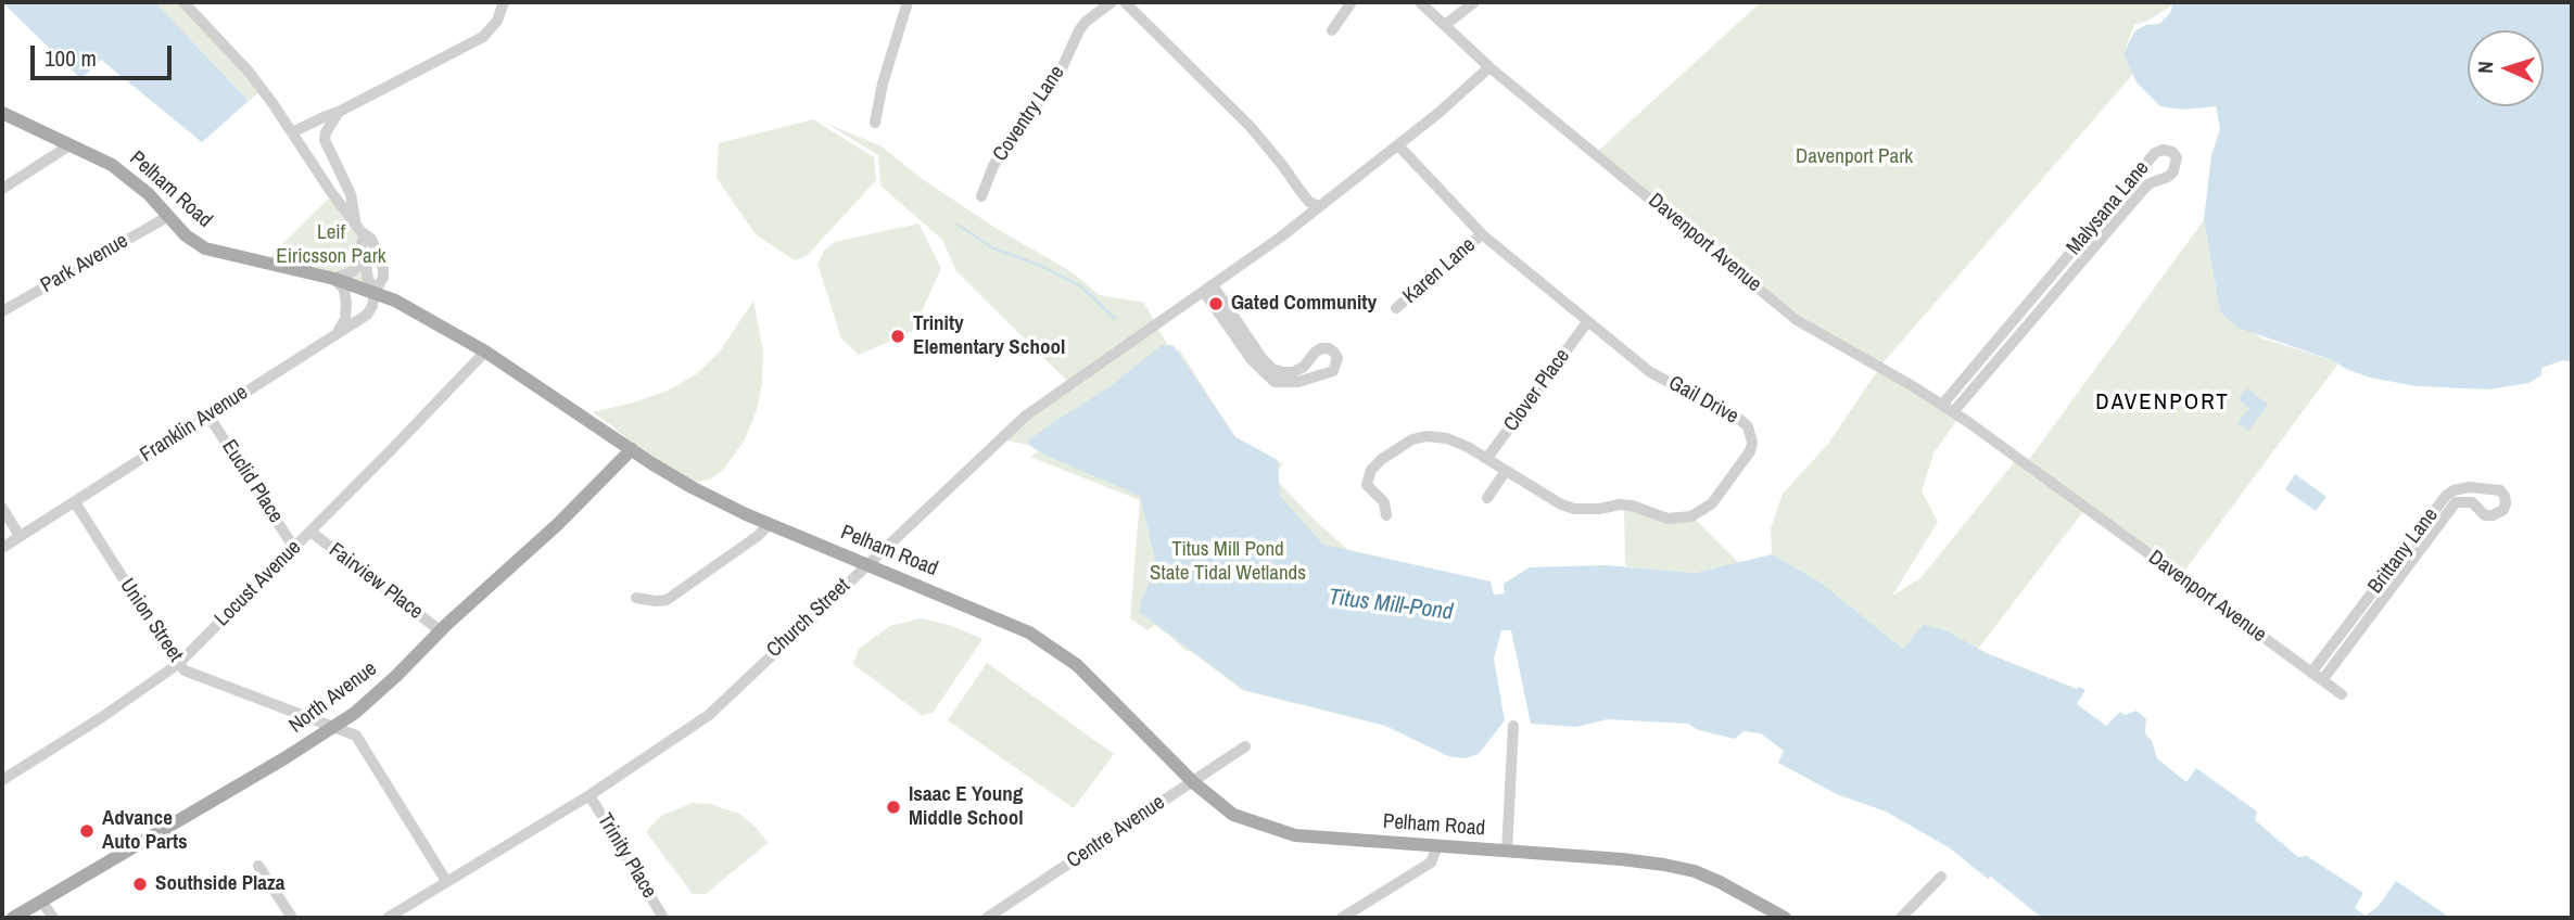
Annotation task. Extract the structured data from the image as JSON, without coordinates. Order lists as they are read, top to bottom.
{
  "streets": {
    "main road": ["Pelham Road", "North Avenue"],
    "street": [
      "Coventry Lane",
      "Malysana Lane",
      "Davenport Avenue",
      "Park Avenue",
      "Karen Lane",
      "Clover Place",
      "Gail Drive",
      "Franklin Avenue",
      "Euclid Place",
      "Brittany Lane",
      "Fairview Place",
      "Locust Avenue",
      "Church Street",
      "Union Street",
      "Centre Avenue",
      "Trinity Place"
    ]
  },
  "crossings": [
    ["Pelham Road", "Park Avenue"],
    ["Pelham Road", "Franklin Avenue"],
    ["Pelham Road", "Locust Avenue"],
    ["Pelham Road", "Church Street"],
    ["Pelham Road", "North Avenue"],
    ["Pelham Road", "Centre Avenue"],
    ["Malysana Lane", "Davenport Avenue"],
    ["Davenport Avenue", "Brittany Lane"],
    ["Karen Lane", "Gail Drive"],
    ["Clover Place", "Gail Drive"],
    ["Franklin Avenue", "Euclid Place"],
    ["Franklin Avenue", "Union Street"],
    ["Euclid Place", "Locust Avenue"],
    ["Fairview Place", "Locust Avenue"],
    ["Fairview Place", "North Avenue"],
    ["Locust Avenue", "Union Street"],
    ["Church Street", "Union Street"],
    ["Church Street", "Trinity Place"],
    ["Union Street", "North Avenue"]
  ],
  "districts": ["DAVENPORT"],
  "water": ["Titus Mill-Pond"],
  "parks": ["Davenport Park", "Leif Eiricsson Park", "Titus Mill Pond State Tidal Wetlands"],
  "places": [
    "Gated Community",
    "Trinity Elementary School",
    "Isaac E Young Middle School",
    "Advance Auto Parts",
    "Southside Plaza"
  ],
  "scale_bar": "100 m",
  "north": "left"
}
